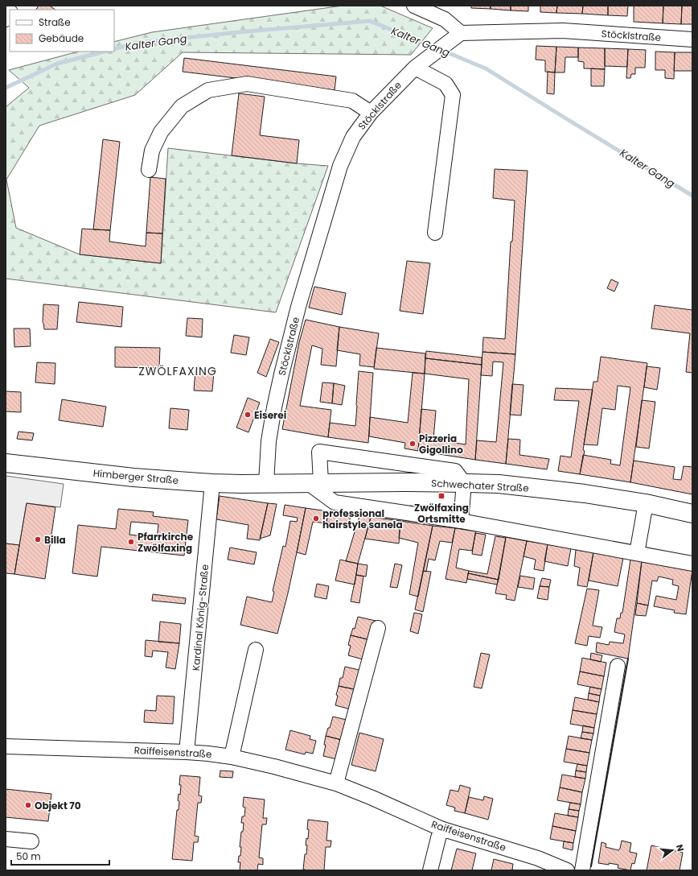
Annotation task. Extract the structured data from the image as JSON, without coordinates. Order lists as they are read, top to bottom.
{
  "streets": {
    "main road": ["Himberger Straße", "Schwechater Straße"],
    "street": ["Stöcklstraße", "Kardinal König-Straße", "Raiffeisenstraße"]
  },
  "crossings": [
    ["Stöcklstraße", "Himberger Straße"],
    ["Stöcklstraße", "Schwechater Straße"],
    ["Himberger Straße", "Schwechater Straße"],
    ["Himberger Straße", "Kardinal König-Straße"],
    ["Kardinal König-Straße", "Raiffeisenstraße"]
  ],
  "districts": ["ZWÖLFAXING"],
  "water": ["Kalter Gang"],
  "places": {
    "other": [
      "Eiserei",
      "Pizzeria Gigollino",
      "professional hairstyle sanela",
      "Billa",
      "Pfarrkirche Zwölfaxing",
      "Objekt 70"
    ],
    "transit": ["Zwölfaxing Ortsmitte"]
  },
  "legend": ["Straße", "Gebäude"],
  "scale_bar": "50 m",
  "north": "right"
}
